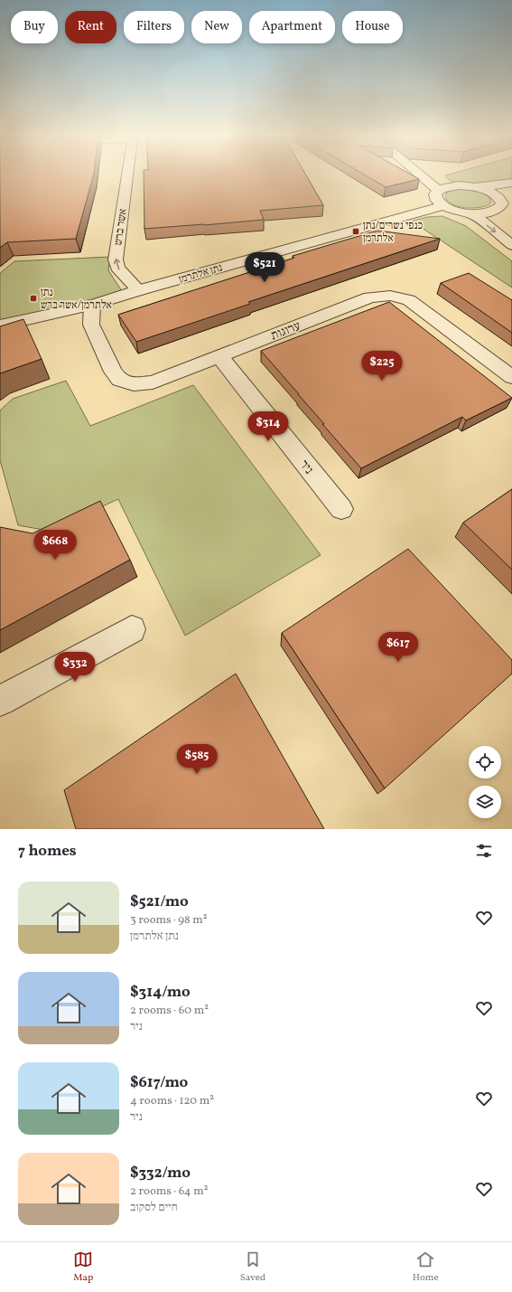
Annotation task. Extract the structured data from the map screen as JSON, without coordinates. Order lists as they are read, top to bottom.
{
  "streets": {
    "street": [
      "אשר ברש",
      "נתן אלתרמן",
      "ערוגות",
      "ניר"
    ]
  },
  "crossings": [
    ["אשר ברש", "נתן אלתרמן"],
    ["נתן אלתרמן", "ערוגות"],
    ["ערוגות", "ניר"]
  ],
  "one_way": ["אשר ברש"],
  "places": {
    "transit": ["כנפי נשרים/נתן אלתרמן", "נתן אלתרמן/אשר ברש"]
  },
  "page": {
    "chip": [
      "Buy",
      "Rent",
      "Filters",
      "New",
      "Apartment",
      "House"
    ],
    "price": [
      "$521",
      "$225",
      "$314",
      "$668",
      "$617",
      "$332",
      "$585"
    ],
    "heading": "7 homes",
    "list": [
      {
        "name": "$521/mo",
        "note": "3 rooms · 98 m² · נתן אלתרמן"
      },
      {
        "name": "$314/mo",
        "note": "2 rooms · 60 m² · ניר"
      },
      {
        "name": "$617/mo",
        "note": "4 rooms · 120 m² · ניר"
      },
      {
        "name": "$332/mo",
        "note": "2 rooms · 64 m² · חיים לסקוב"
      }
    ],
    "tabs": ["Map", "Saved", "Home"]
  }
}
